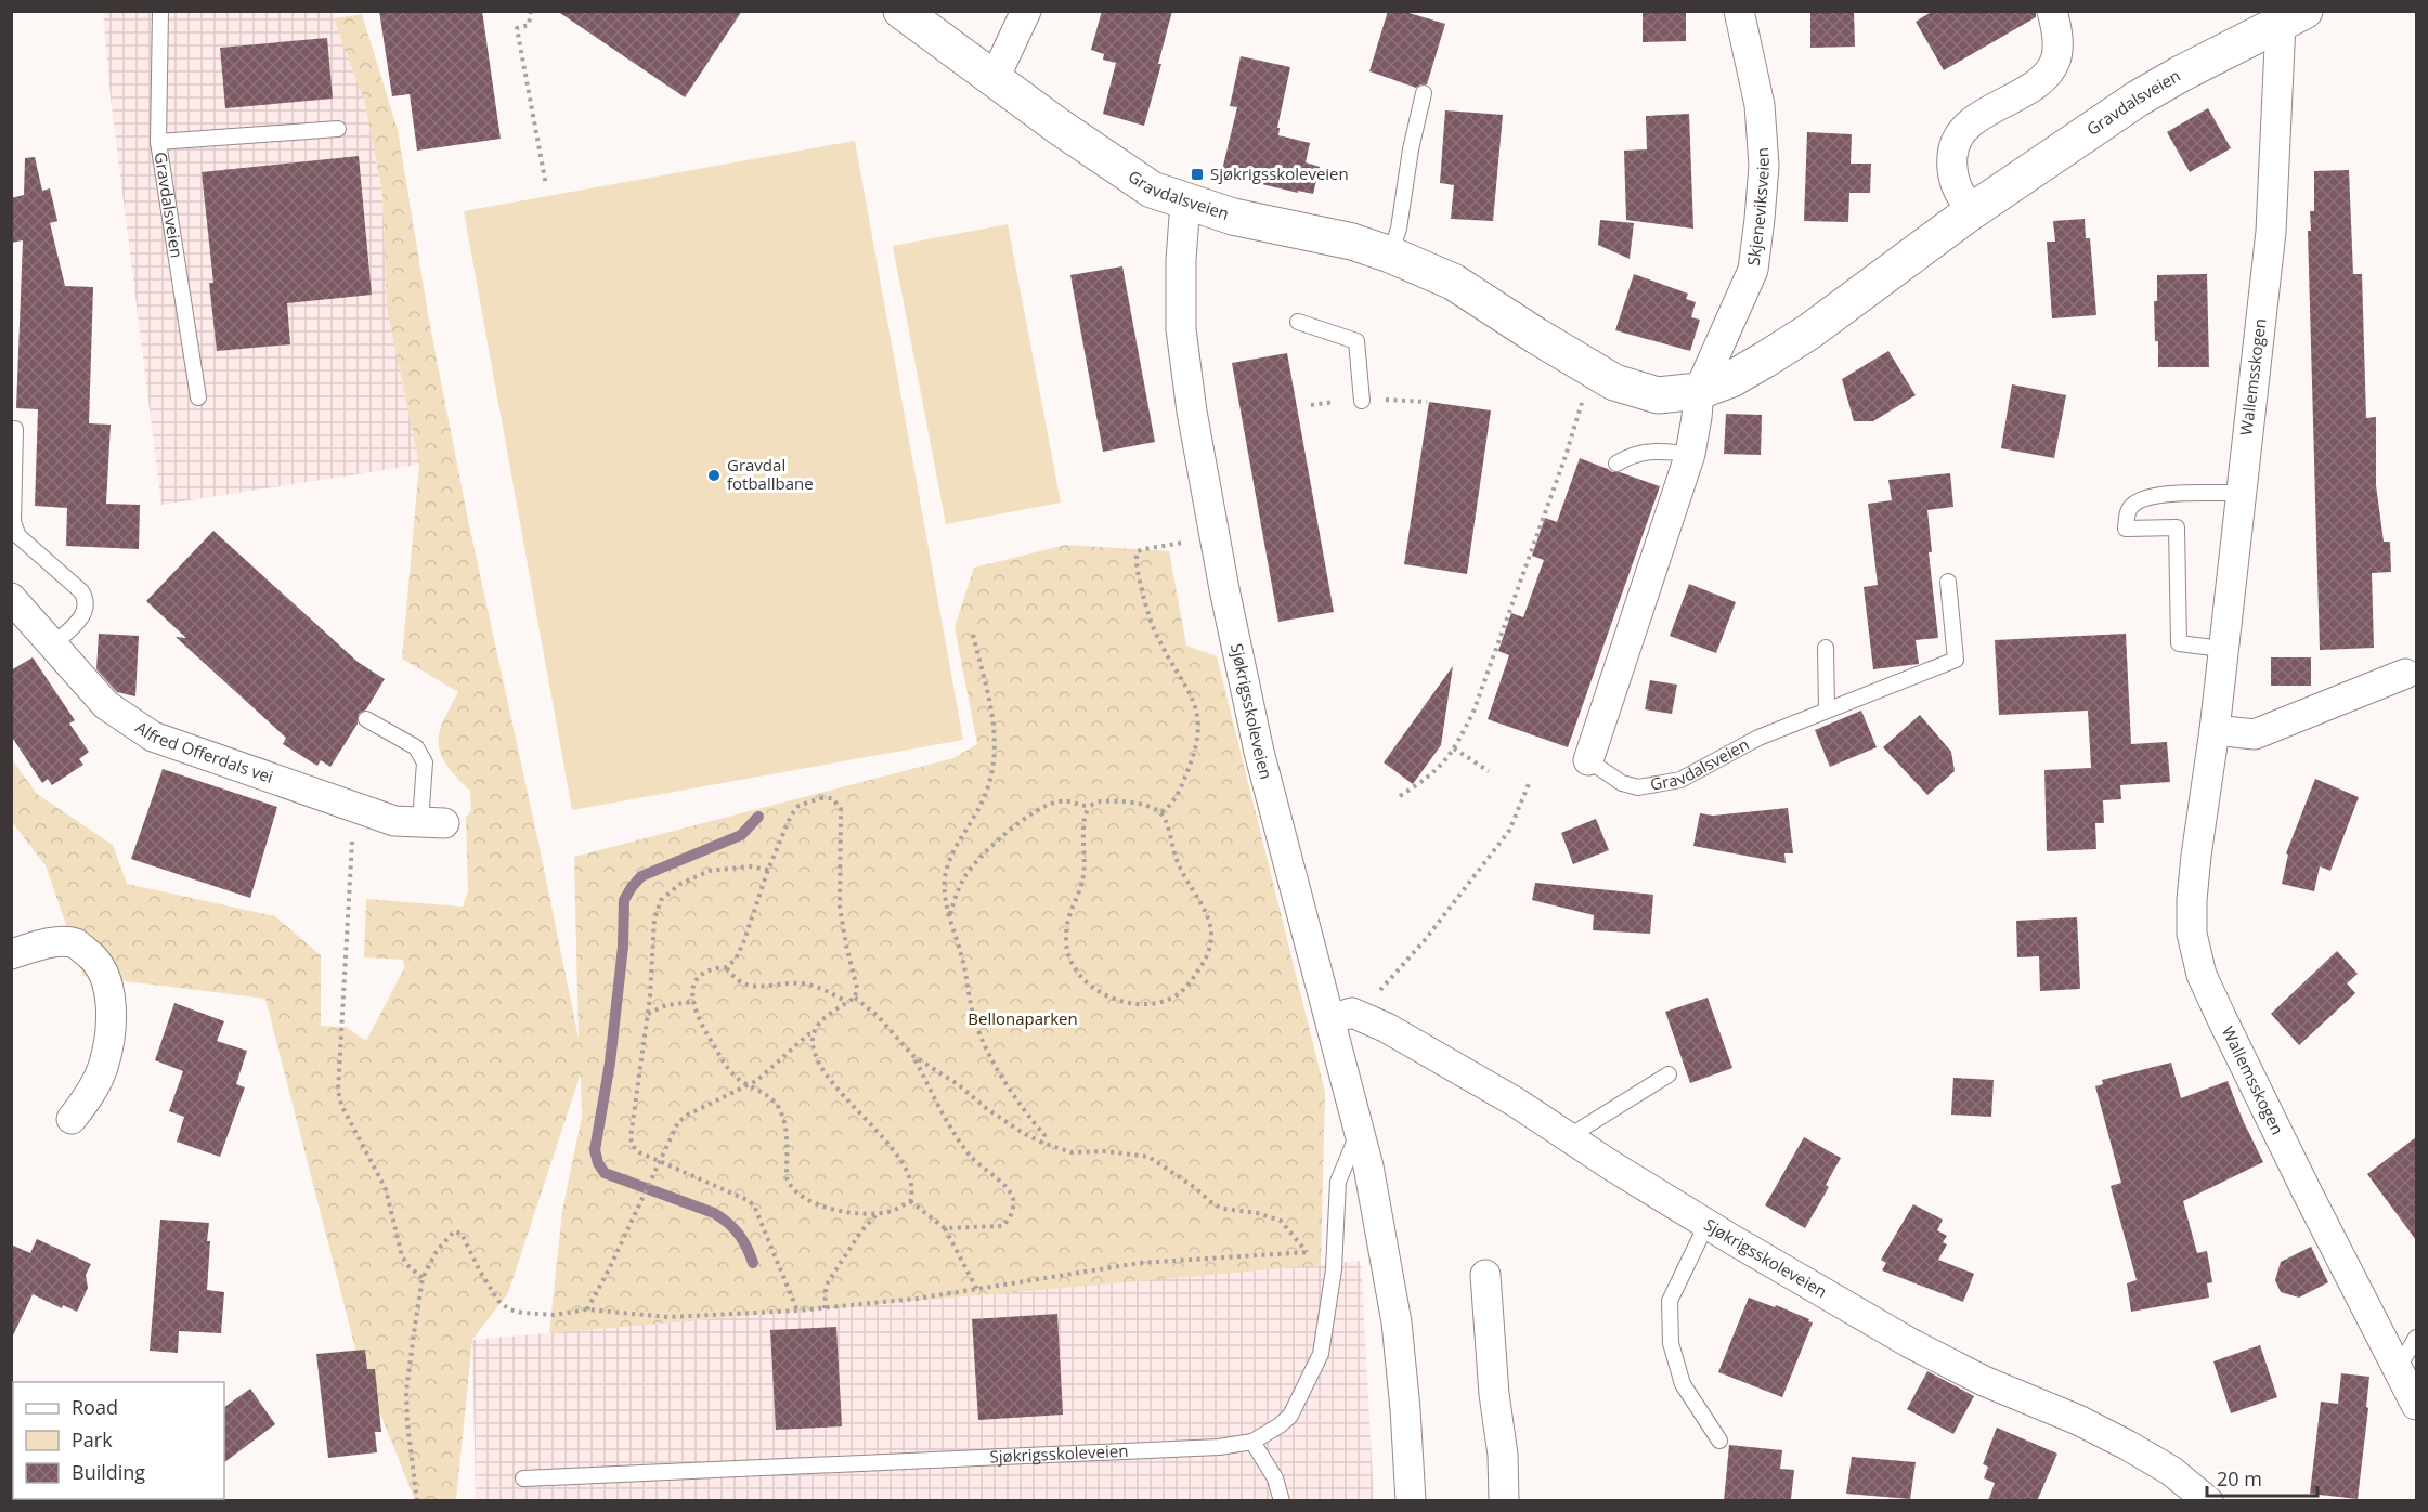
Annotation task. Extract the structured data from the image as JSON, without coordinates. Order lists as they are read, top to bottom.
{
  "streets": {
    "main road": ["Gravdalsveien"],
    "street": [
      "Skjeneviksveien",
      "Wallemsskogen",
      "Sjøkrigsskoleveien",
      "Alfred Offerdals vei"
    ]
  },
  "crossings": [
    ["Gravdalsveien", "Skjeneviksveien"],
    ["Gravdalsveien", "Wallemsskogen"],
    ["Gravdalsveien", "Sjøkrigsskoleveien"]
  ],
  "parks": ["Bellonaparken"],
  "places": {
    "transit": ["Sjøkrigsskoleveien"],
    "other": ["Gravdal fotballbane"]
  },
  "legend": ["Road", "Park", "Building"],
  "scale_bar": "20 m"
}
